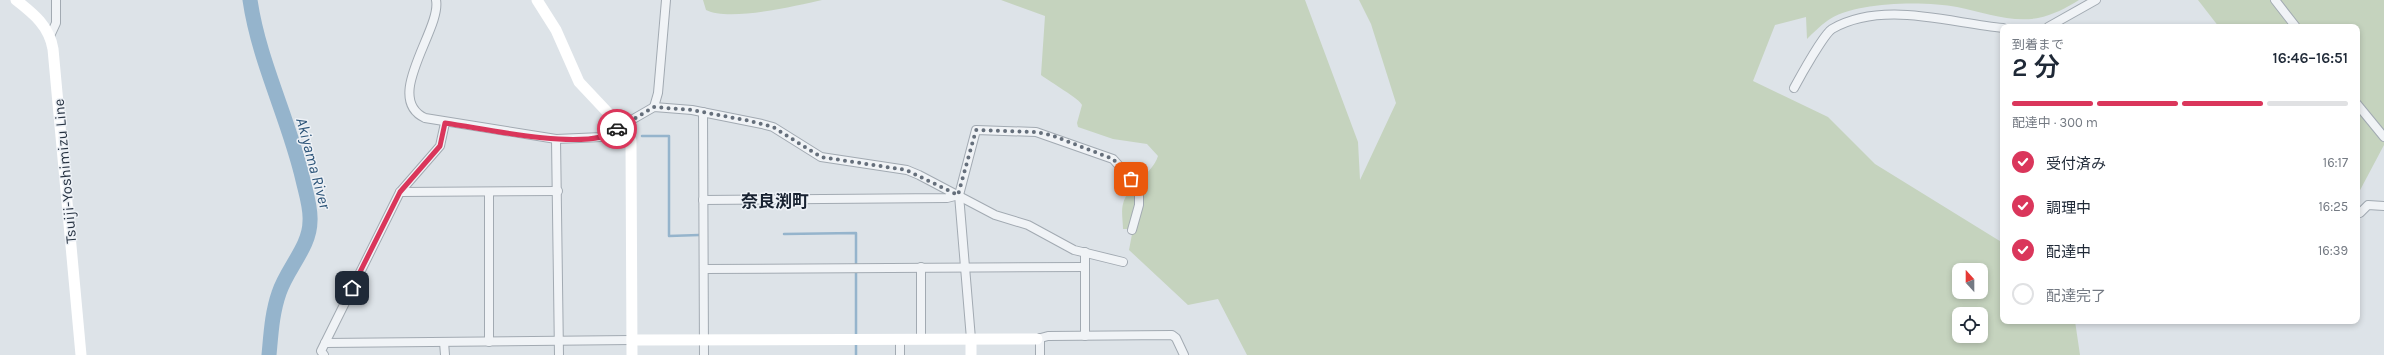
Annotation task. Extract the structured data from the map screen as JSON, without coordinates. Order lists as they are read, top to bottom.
{
  "streets": {
    "street": ["Tsuiji-Yoshimizu Line"]
  },
  "districts": ["奈良渕町"],
  "water": ["Akiyama River"],
  "north": "top",
  "page": {
    "heading": ["2 分", "到着まで", "16:46–16:51"],
    "bar": "配達中 · 300 m",
    "list": [
      ["受付済み", "16:17"],
      ["調理中", "16:25"],
      ["配達中", "16:39"],
      "配達完了"
    ]
  }
}
